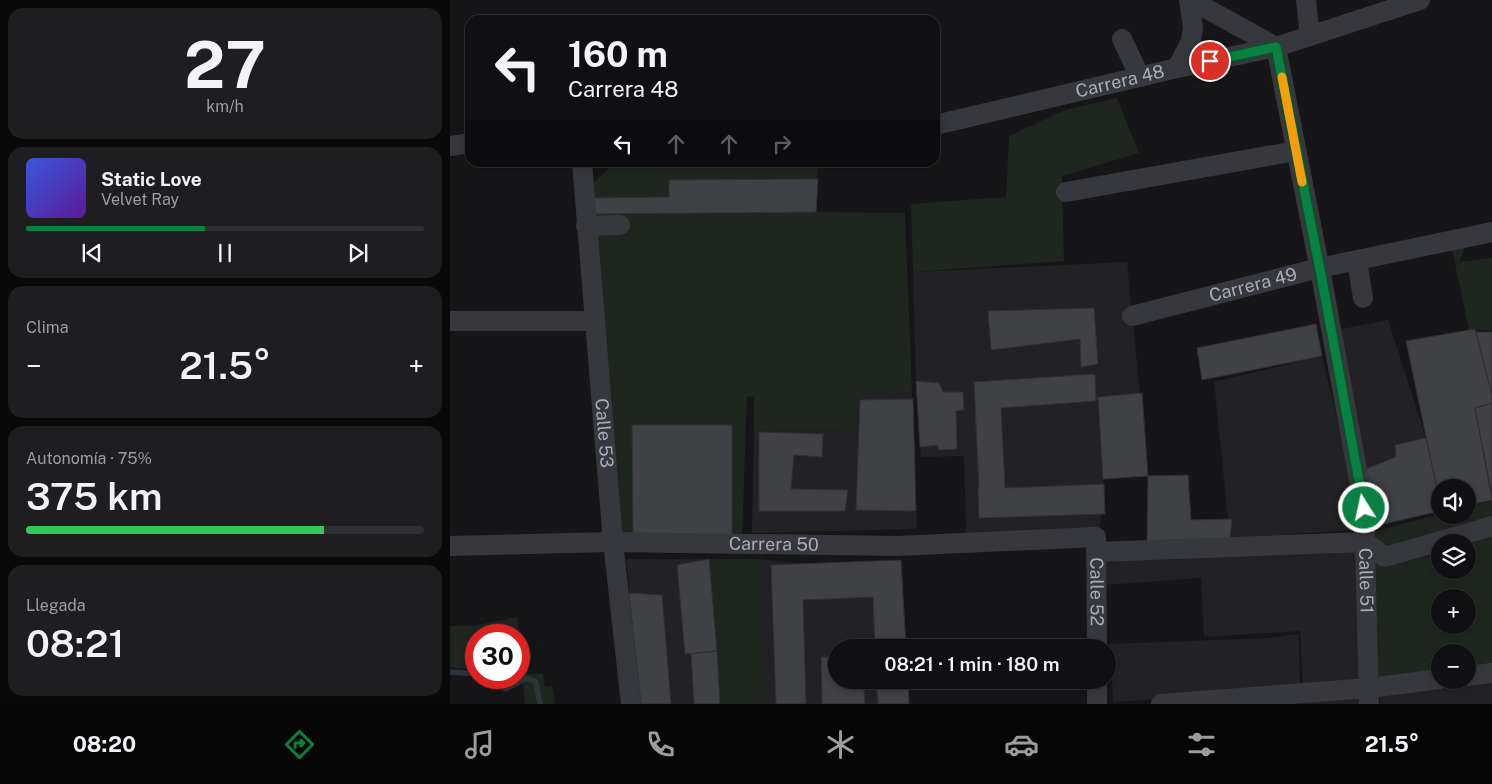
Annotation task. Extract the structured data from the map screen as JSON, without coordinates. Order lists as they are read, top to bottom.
{
  "streets": {
    "street": [
      "Carrera 48",
      "Carrera 49",
      "Calle 53",
      "Carrera 50",
      "Calle 51",
      "Calle 52"
    ]
  },
  "crossings": [
    ["Carrera 48", "Calle 51"],
    ["Carrera 49", "Calle 51"],
    ["Calle 53", "Carrera 50"],
    ["Carrera 50", "Calle 51"],
    ["Carrera 50", "Calle 52"]
  ],
  "page": {
    "tile": [
      ["27", "km/h"],
      "Clima",
      ["Autonomía · 75%", "375 km"],
      ["Llegada", "08:21"]
    ],
    "turn": ["160 m", "Carrera 48"],
    "song": ["Static Love", "Velvet Ray"],
    "heat": ["−", "21.5°", "+"],
    "map_buttons": ["+", "−"],
    "limit": "30",
    "trip": "08:21 · 1 min · 180 m",
    "tabs": ["08:20", "21.5°"]
  }
}
